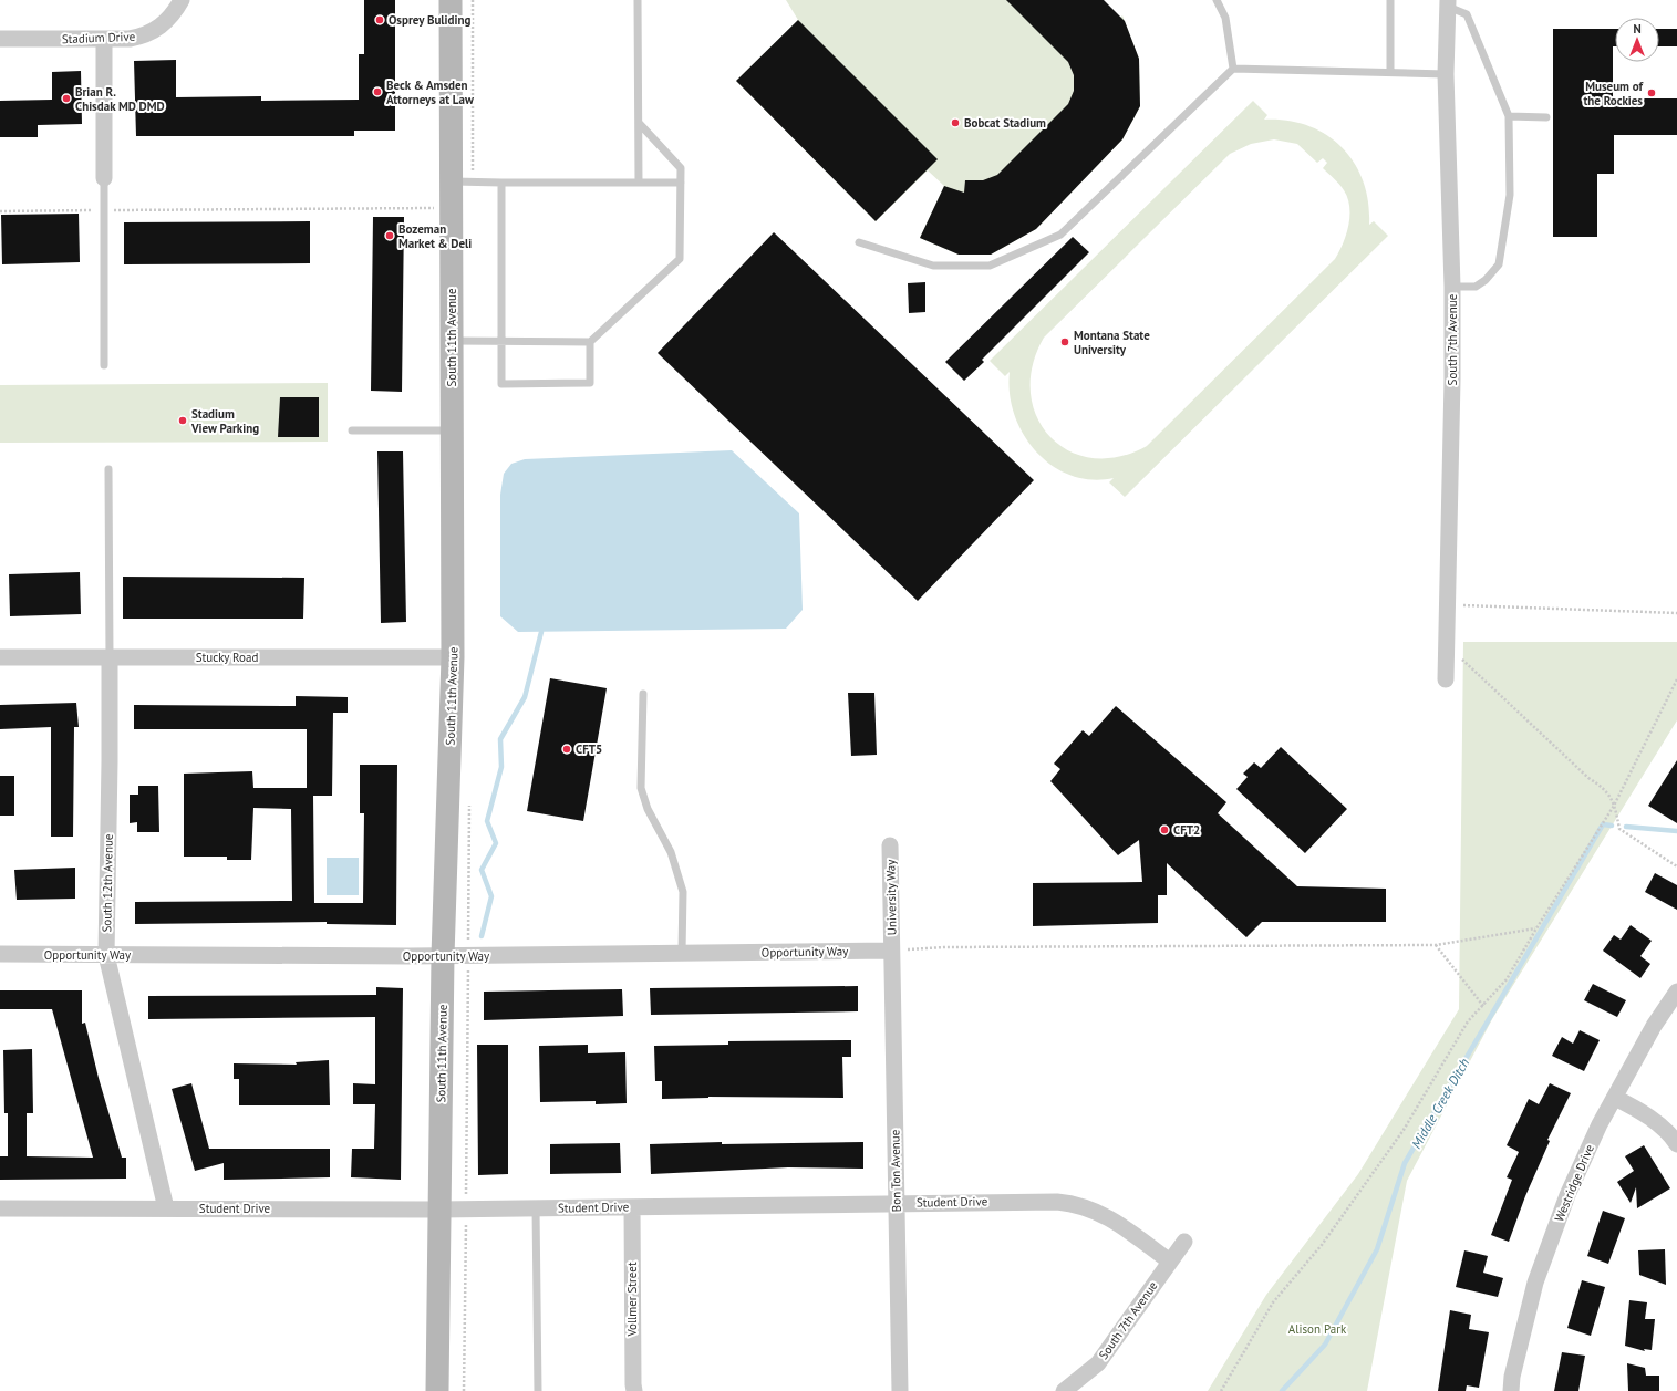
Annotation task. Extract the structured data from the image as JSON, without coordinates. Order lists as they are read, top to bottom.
{
  "streets": {
    "street": [
      "Stadium Drive",
      "South 11th Avenue",
      "South 7th Avenue",
      "Stucky Road",
      "South 12th Avenue",
      "University Way",
      "Opportunity Way",
      "Bon Ton Avenue",
      "Westridge Drive",
      "Student Drive",
      "Vollmer Street"
    ]
  },
  "crossings": [
    ["South 11th Avenue", "Stucky Road"],
    ["South 11th Avenue", "Opportunity Way"],
    ["South 11th Avenue", "Student Drive"],
    ["South 7th Avenue", "Student Drive"],
    ["Stucky Road", "South 12th Avenue"],
    ["South 12th Avenue", "Opportunity Way"],
    ["South 12th Avenue", "Student Drive"],
    ["University Way", "Opportunity Way"],
    ["University Way", "Bon Ton Avenue"],
    ["Opportunity Way", "Bon Ton Avenue"],
    ["Bon Ton Avenue", "Student Drive"],
    ["Student Drive", "Vollmer Street"]
  ],
  "water": ["Middle Creek Ditch"],
  "parks": ["Alison Park"],
  "places": [
    "Osprey Buliding",
    "Beck & Amsden Attorneys at Law",
    "Museum of the Rockies",
    "Brian R. Chisdak MD DMD",
    "Bobcat Stadium",
    "Bozeman Market & Deli",
    "Montana State University",
    "Stadium View Parking",
    "CFT5",
    "CFT2"
  ],
  "north": "top"
}
